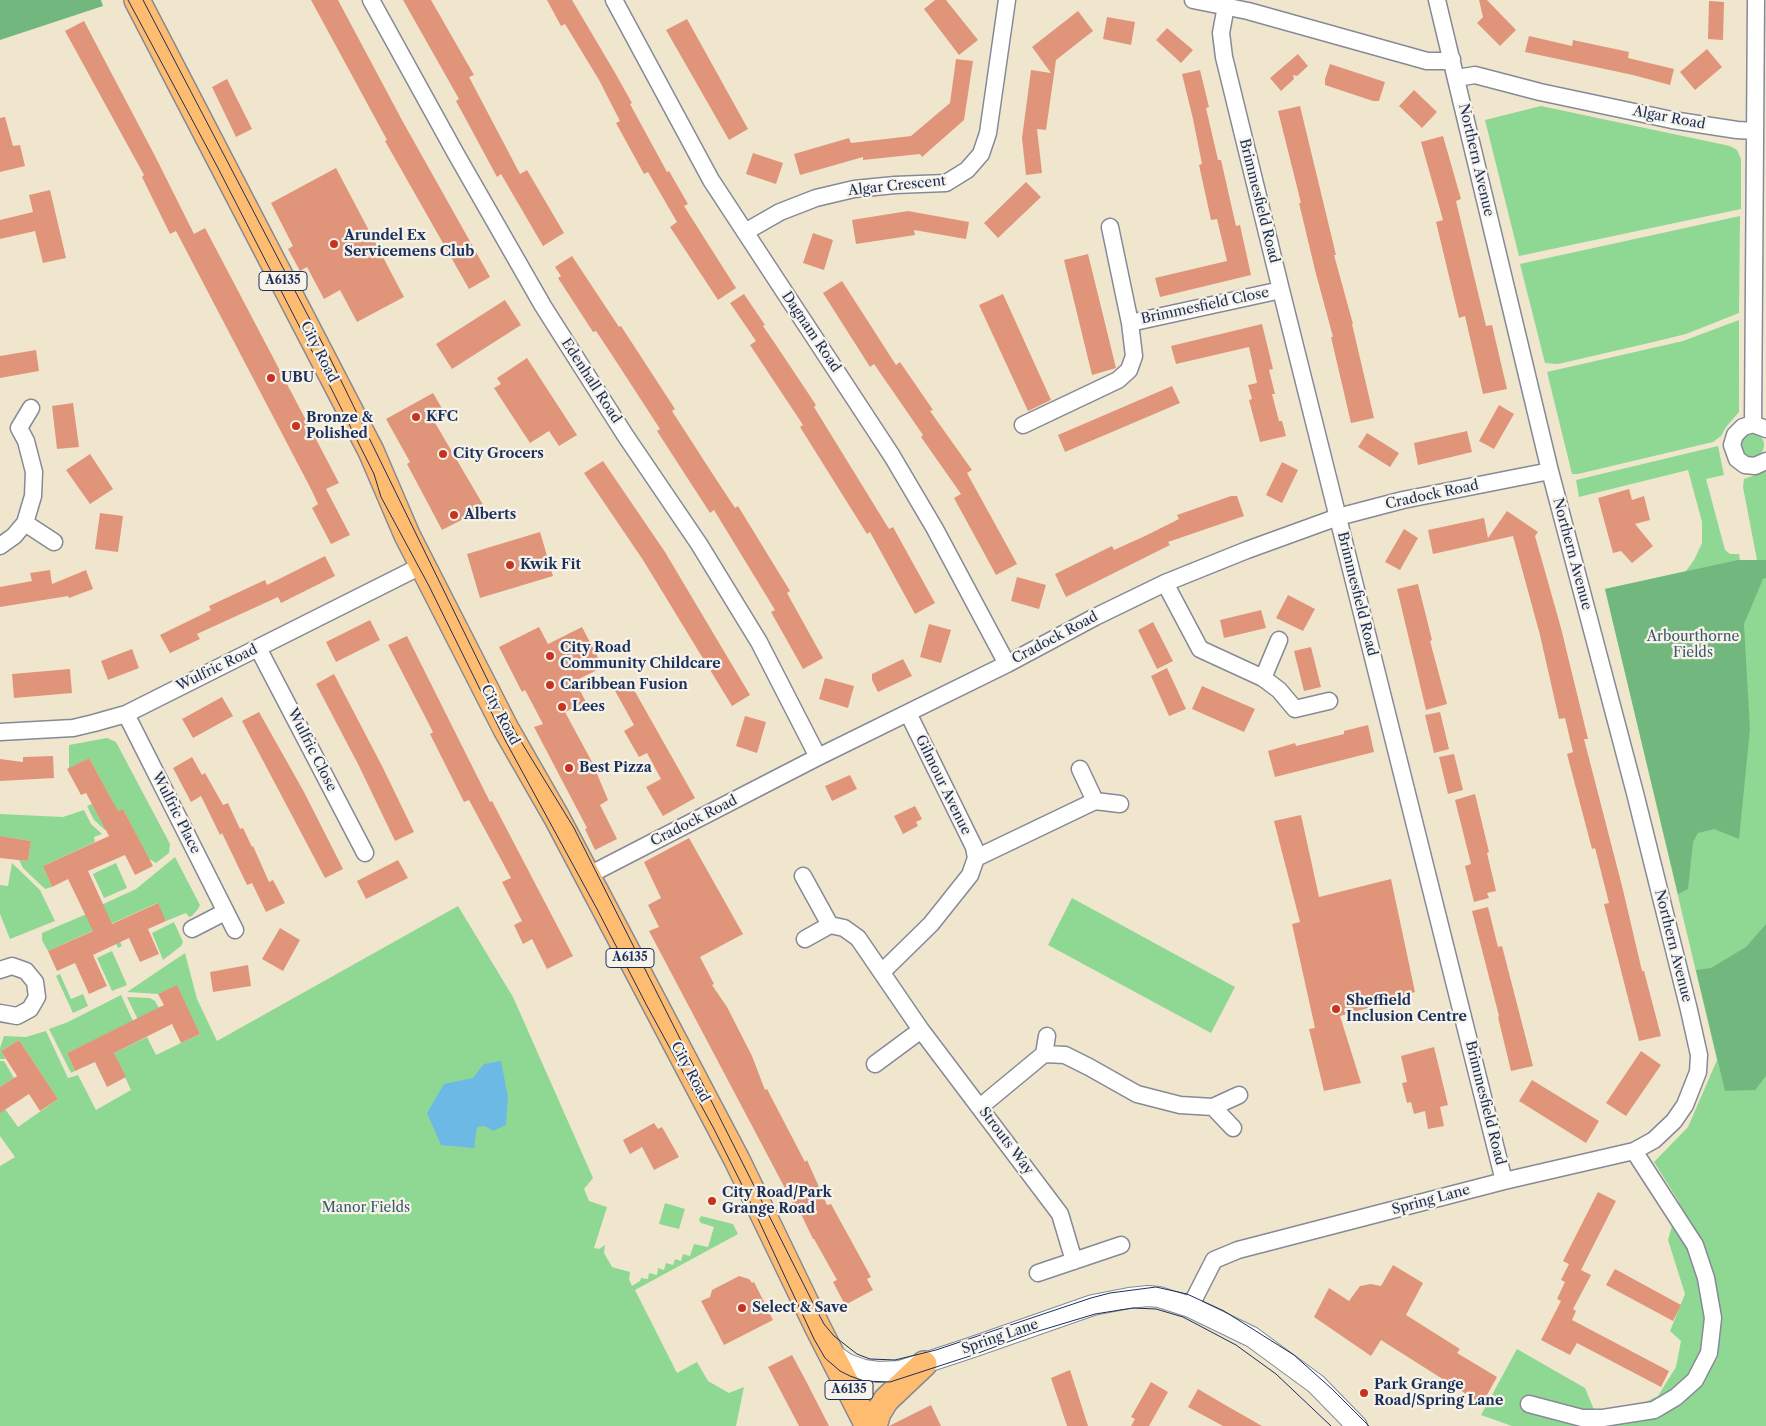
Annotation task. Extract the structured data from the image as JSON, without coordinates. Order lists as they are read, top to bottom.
{
  "streets": {
    "main road": ["A6135", "City Road"],
    "street": [
      "Algar Road",
      "Northern Avenue",
      "Algar Crescent",
      "Brimmesfield Road",
      "Brimmesfield Close",
      "Dagnam Road",
      "Edenhall Road",
      "Cradock Road",
      "Wulfric Road",
      "Wulfric Close",
      "Gilmour Avenue",
      "Wulfric Place",
      "Strouts Way",
      "Spring Lane"
    ]
  },
  "crossings": [
    ["Algar Road", "Northern Avenue"],
    ["Northern Avenue", "Cradock Road"],
    ["Northern Avenue", "Spring Lane"],
    ["Algar Crescent", "Dagnam Road"],
    ["Brimmesfield Road", "Brimmesfield Close"],
    ["Brimmesfield Road", "Cradock Road"],
    ["Brimmesfield Road", "Spring Lane"],
    ["Dagnam Road", "Cradock Road"],
    ["City Road", "Cradock Road"],
    ["City Road", "Wulfric Road"],
    ["City Road", "Spring Lane"],
    ["Edenhall Road", "Cradock Road"],
    ["Cradock Road", "Gilmour Avenue"],
    ["Wulfric Road", "Wulfric Close"],
    ["Wulfric Road", "Wulfric Place"]
  ],
  "parks": ["Arbourthorne Fields", "Manor Fields"],
  "places": [
    "Arundel Ex Servicemens Club",
    "UBU",
    "KFC",
    "Bronze & Polished",
    "City Grocers",
    "Alberts",
    "Kwik Fit",
    "City Road Community Childcare",
    "Caribbean Fusion",
    "Lees",
    "Best Pizza",
    "Sheffield Inclusion Centre",
    "City Road/Park Grange Road",
    "Select & Save",
    "Park Grange Road/Spring Lane"
  ]
}
